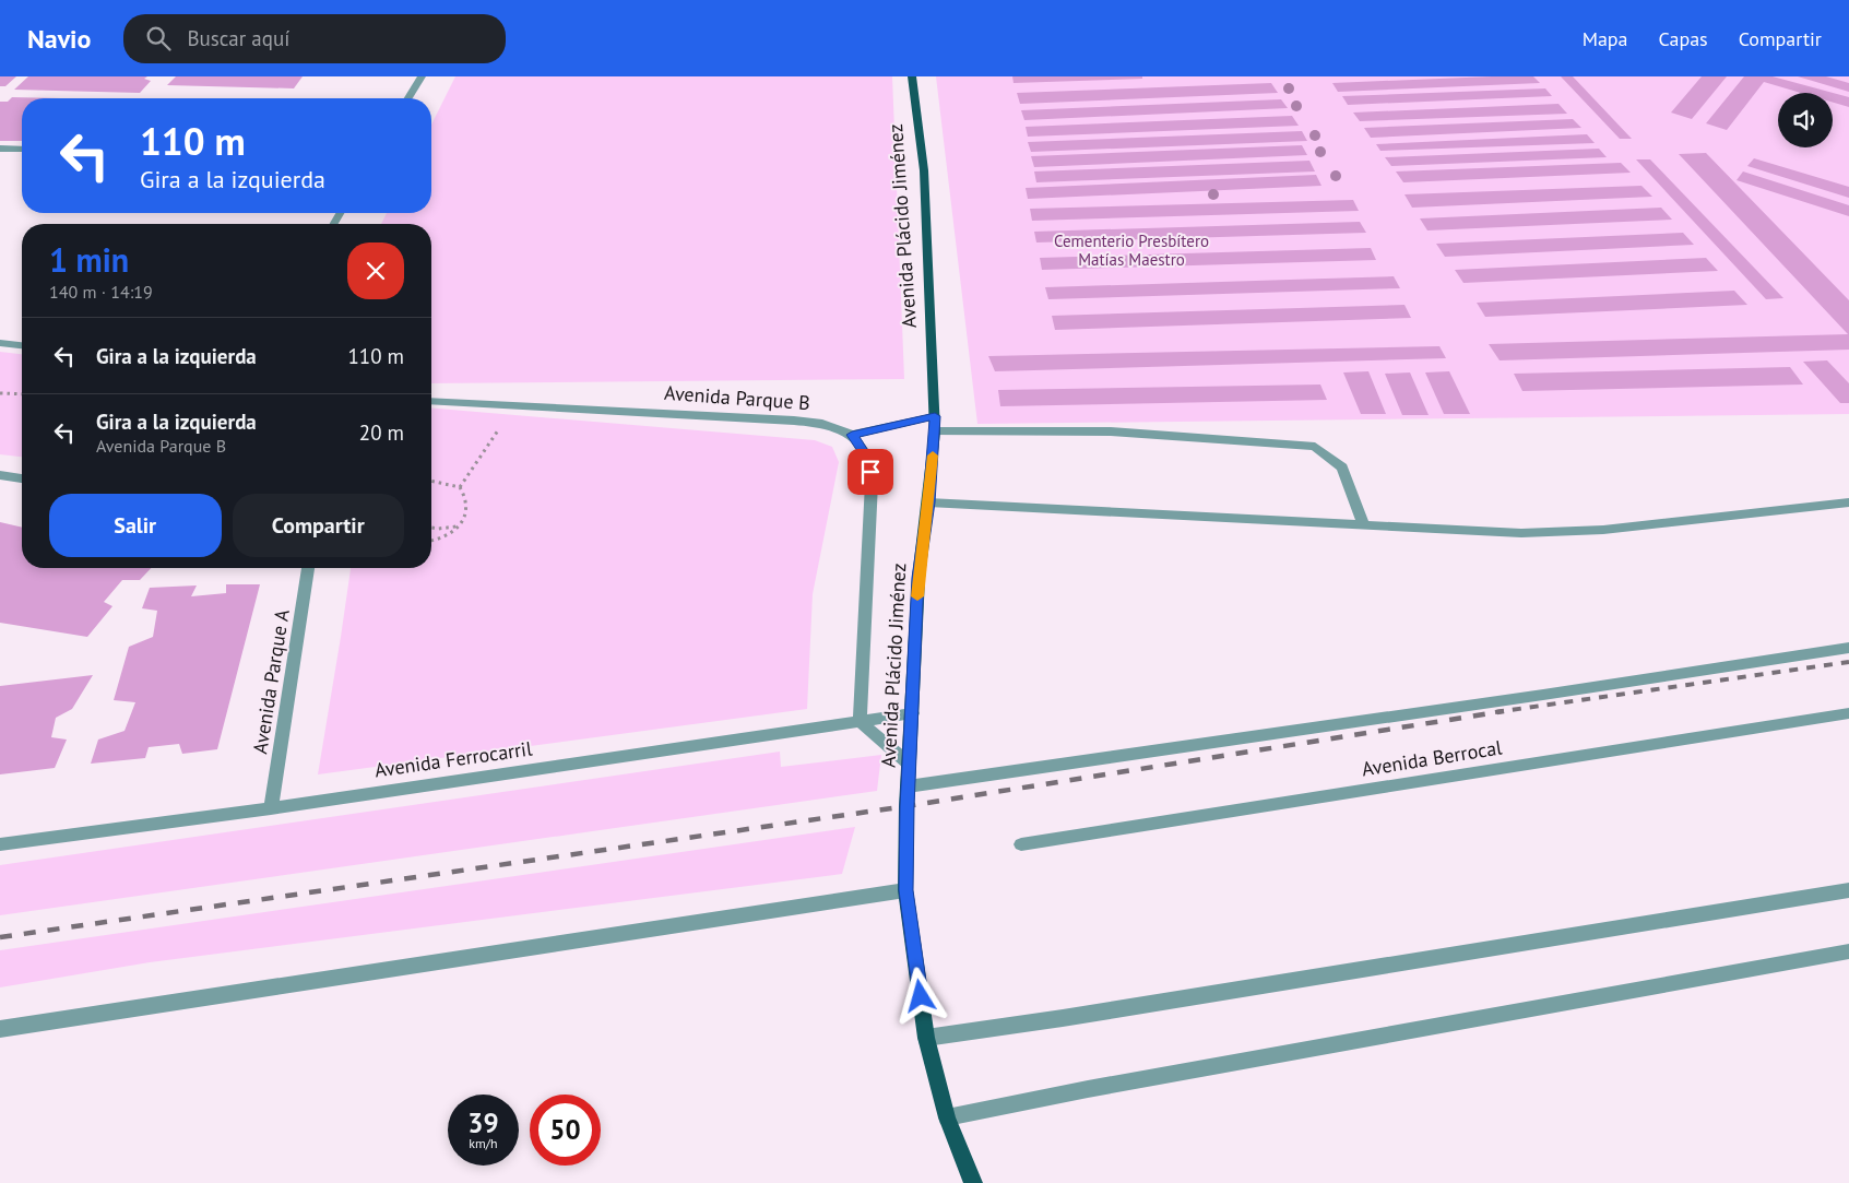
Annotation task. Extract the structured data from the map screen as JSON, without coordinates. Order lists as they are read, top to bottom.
{
  "streets": {
    "main road": ["Avenida Plácido Jiménez"],
    "street": [
      "Avenida Parque B",
      "Avenida Parque A",
      "Avenida Berrocal",
      "Avenida Ferrocarril"
    ]
  },
  "crossings": [
    ["Avenida Plácido Jiménez", "Avenida Ferrocarril"],
    ["Avenida Parque A", "Avenida Ferrocarril"]
  ],
  "parks": ["Cementerio Presbítero Matías Maestro"],
  "page": {
    "header": "Navio",
    "search": "Buscar aquí",
    "nav": ["Mapa", "Capas", "Compartir"],
    "turn": ["110 m", "Gira a la izquierda"],
    "heading": ["1 min", "140 m · 14:19"],
    "list": [
      {
        "name": "Gira a la izquierda",
        "value": "110 m"
      },
      {
        "name": "Gira a la izquierda",
        "note": "Avenida Parque B",
        "value": "20 m"
      }
    ],
    "buttons": ["Salir", "Compartir"],
    "speed": "39 km/h",
    "limit": "50"
  }
}
